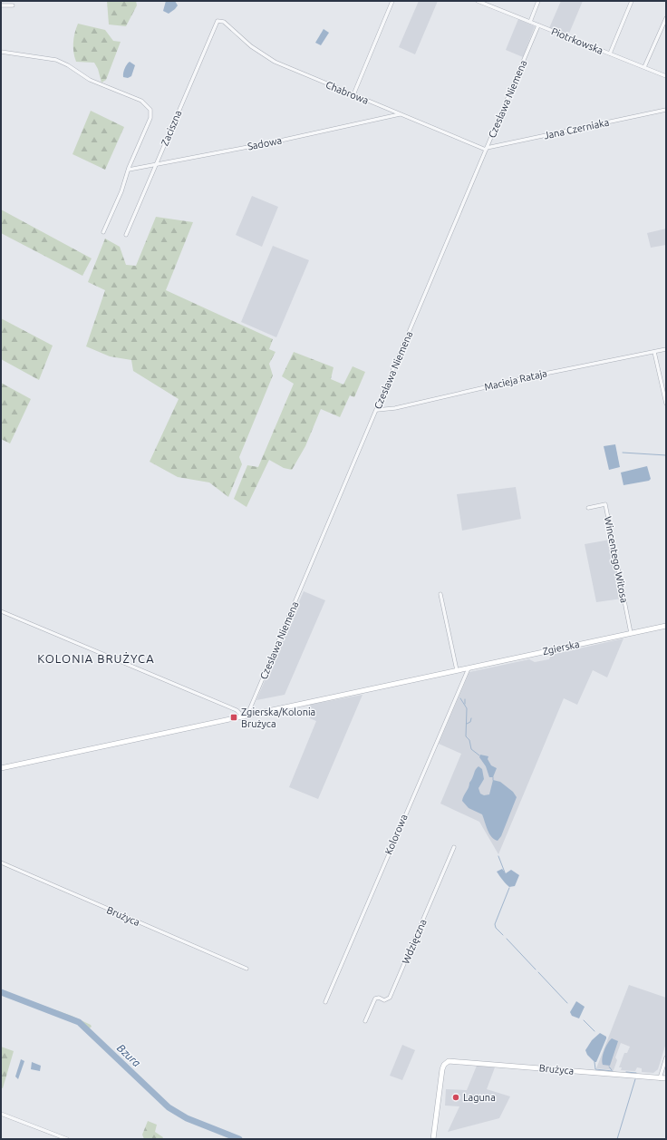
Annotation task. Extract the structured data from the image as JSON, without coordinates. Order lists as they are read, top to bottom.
{
  "streets": {
    "main road": ["Zgierska", "Brużyca"],
    "street": [
      "Piotrkowska",
      "Chabrowa",
      "Czesława Niemena",
      "Zaciszna",
      "Jana Czerniaka",
      "Sadowa",
      "Macieja Rataja",
      "Wincentego Witosa",
      "Kolorowa",
      "Wdzięczna"
    ]
  },
  "crossings": [
    ["Piotrkowska", "Czesława Niemena"],
    ["Chabrowa", "Czesława Niemena"],
    ["Chabrowa", "Zaciszna"],
    ["Chabrowa", "Jana Czerniaka"],
    ["Chabrowa", "Sadowa"],
    ["Czesława Niemena", "Jana Czerniaka"],
    ["Czesława Niemena", "Macieja Rataja"],
    ["Czesława Niemena", "Zgierska"],
    ["Zaciszna", "Sadowa"],
    ["Wincentego Witosa", "Zgierska"],
    ["Zgierska", "Kolorowa"]
  ],
  "districts": ["KOLONIA BRUŻYCA"],
  "water": ["Bzura"],
  "places": {
    "transit": ["Zgierska/Kolonia Brużyca"],
    "other": ["Laguna"]
  }
}
